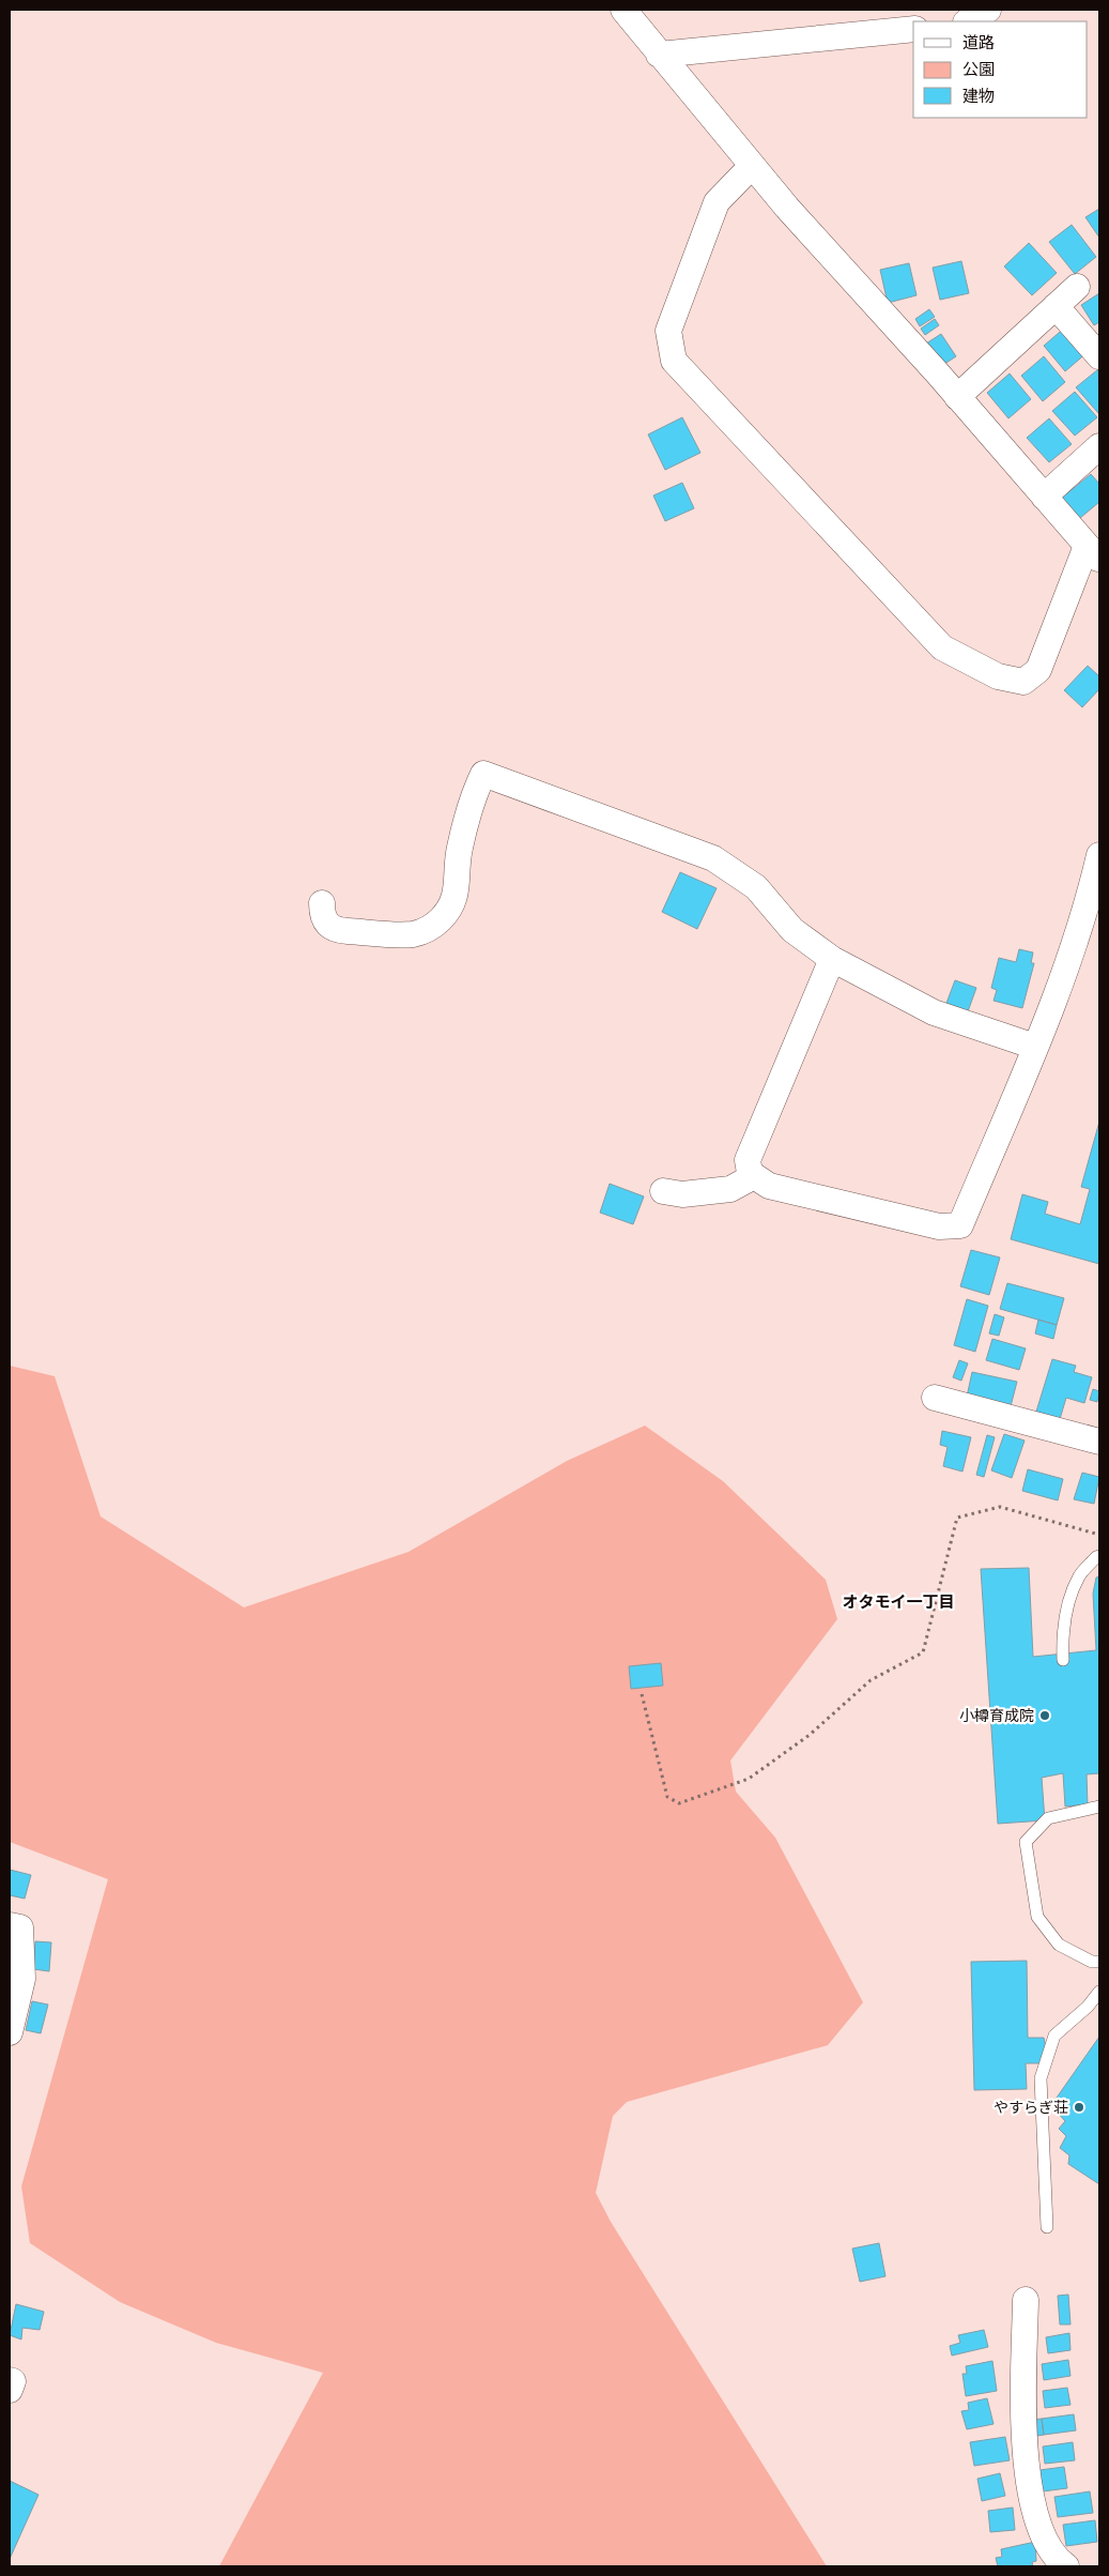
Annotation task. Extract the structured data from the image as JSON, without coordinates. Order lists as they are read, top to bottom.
{
  "districts": ["オタモイ一丁目"],
  "places": ["小樽育成院", "やすらぎ荘"],
  "legend": ["道路", "公園", "建物"]
}
